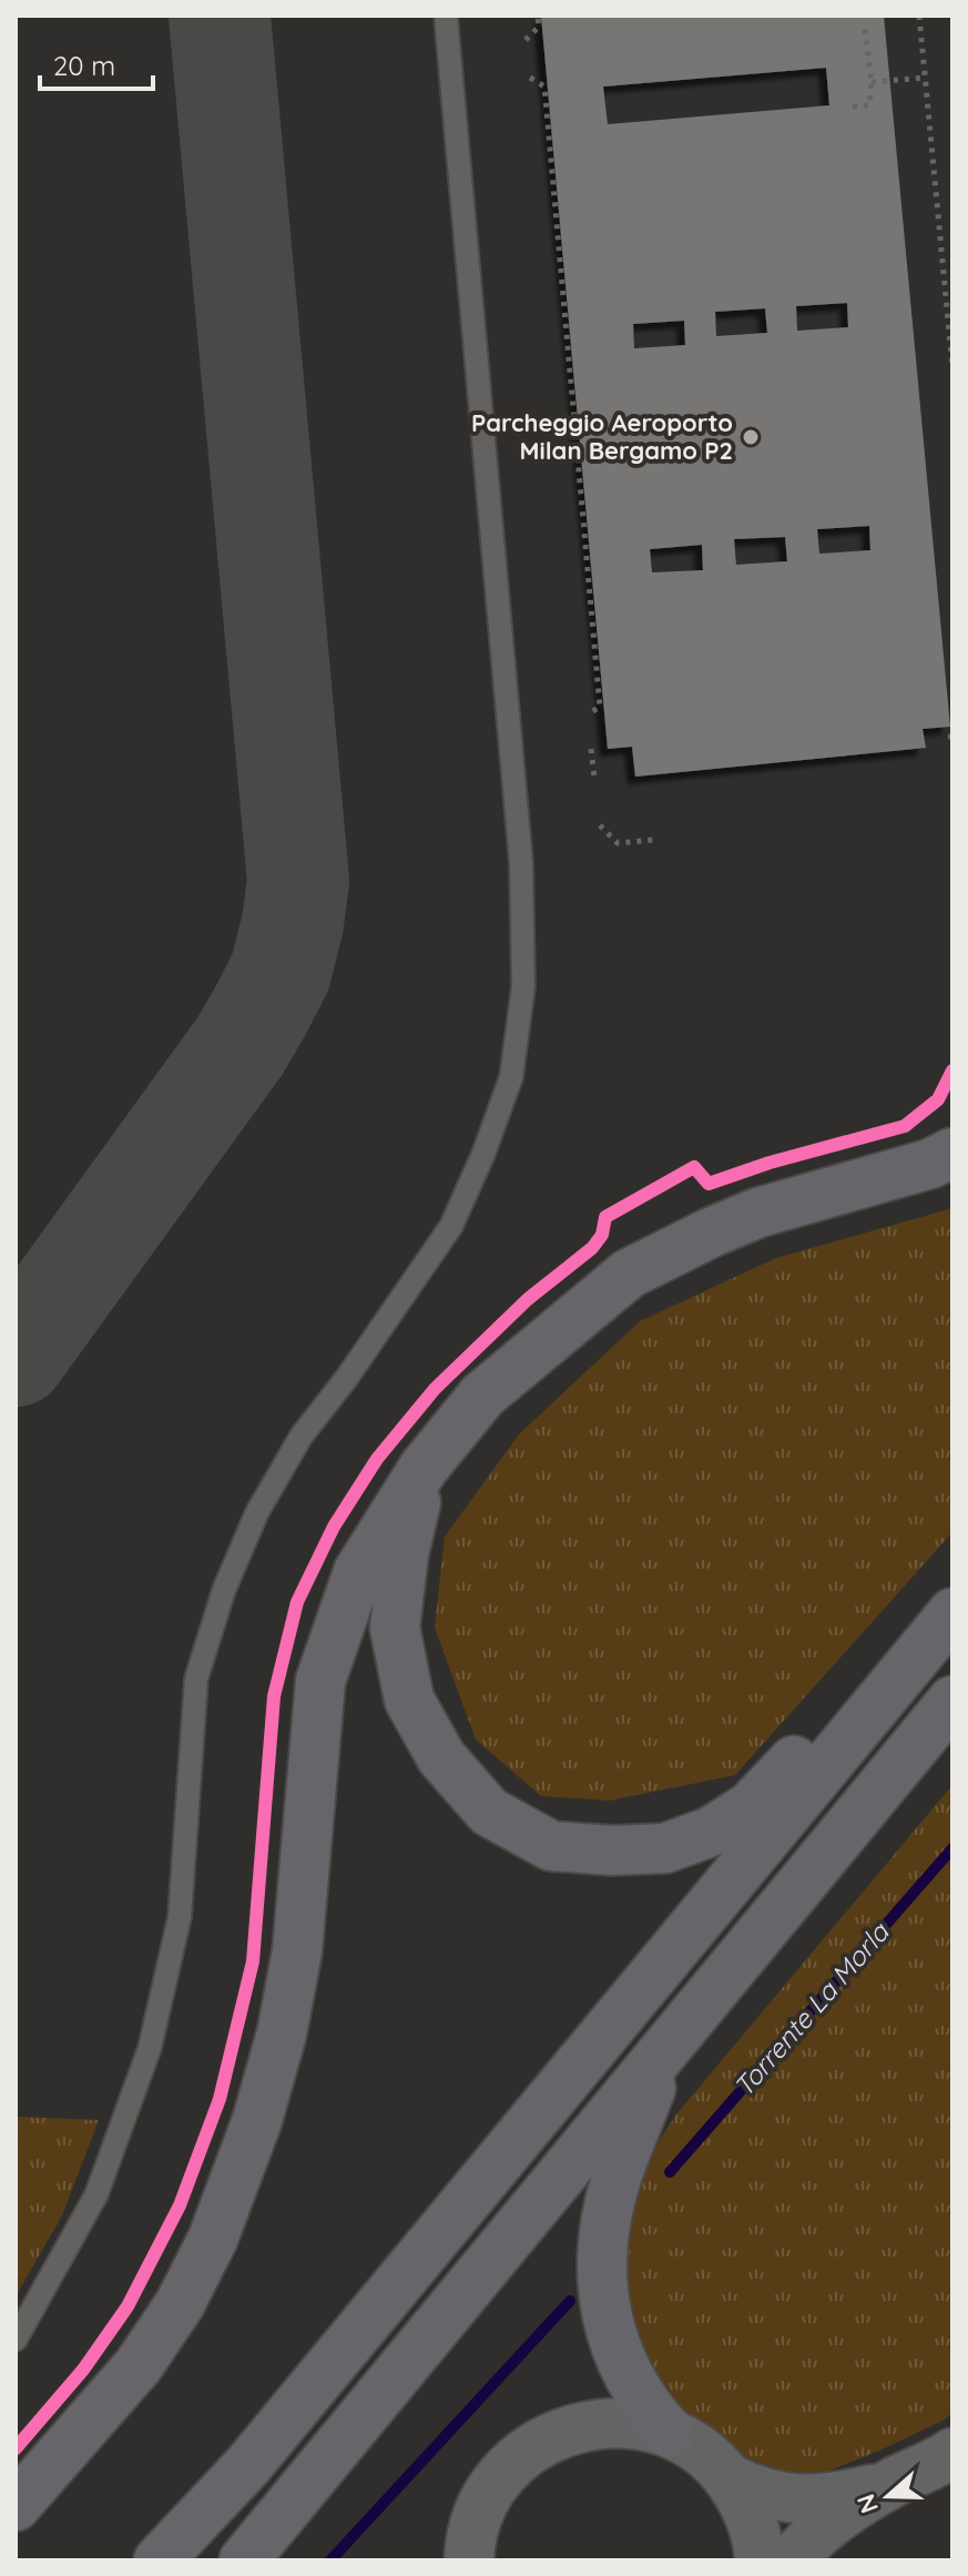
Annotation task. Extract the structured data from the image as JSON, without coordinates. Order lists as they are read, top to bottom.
{
  "water": ["Torrente La Morla"],
  "places": ["Parcheggio Aeroporto Milan Bergamo P2"],
  "scale_bar": "20 m",
  "north": "left"
}
